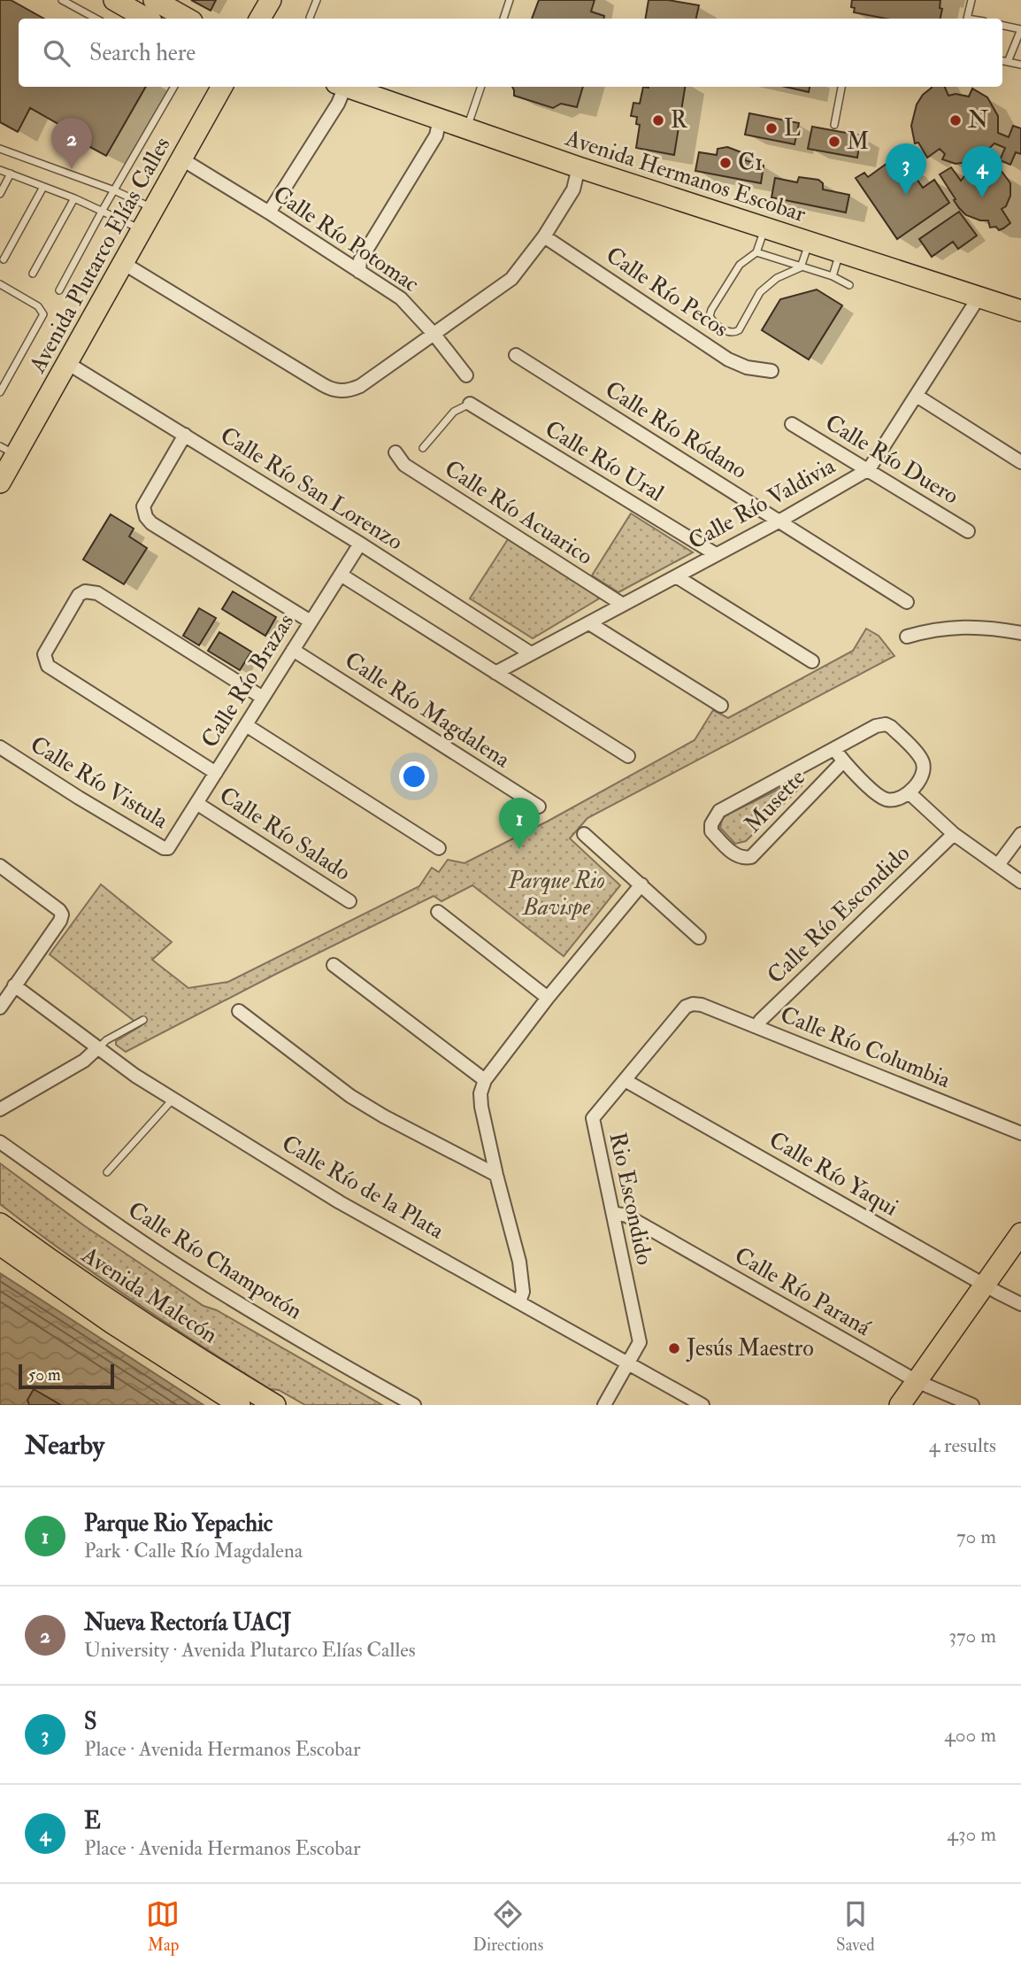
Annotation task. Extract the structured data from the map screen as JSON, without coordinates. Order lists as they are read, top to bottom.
{
  "streets": {
    "main road": ["Avenida Hermanos Escobar", "Avenida Plutarco Elías Calles", "Avenida Malecón"],
    "street": [
      "Calle Río Potomac",
      "Calle Río Pecos",
      "Calle Río Ródano",
      "Calle Río Duero",
      "Calle Río Ural",
      "Calle Río San Lorenzo",
      "Calle Río Valdivia",
      "Calle Río Acuarico",
      "Calle Río Brazas",
      "Calle Río Magdalena",
      "Calle Río Vistula",
      "Musette",
      "Calle Río Salado",
      "Calle Río Escondido",
      "Calle Río Columbia",
      "Calle Río Yaqui",
      "Calle Río de la Plata",
      "Rio Escondido",
      "Calle Río Champotón",
      "Calle Río Paraná"
    ]
  },
  "crossings": [
    ["Avenida Hermanos Escobar", "Calle Río Valdivia"],
    ["Calle Río Potomac", "Avenida Plutarco Elías Calles"],
    ["Avenida Plutarco Elías Calles", "Calle Río San Lorenzo"],
    ["Calle Río Ródano", "Calle Río Valdivia"],
    ["Calle Río Duero", "Calle Río Valdivia"],
    ["Calle Río Ural", "Calle Río Valdivia"],
    ["Calle Río San Lorenzo", "Calle Río Valdivia"],
    ["Calle Río San Lorenzo", "Calle Río Brazas"],
    ["Calle Río Valdivia", "Calle Río Acuarico"],
    ["Calle Río Brazas", "Calle Río Magdalena"],
    ["Calle Río Brazas", "Calle Río Vistula"],
    ["Calle Río Brazas", "Calle Río Salado"],
    ["Calle Río Escondido", "Calle Río Columbia"],
    ["Calle Río Columbia", "Rio Escondido"],
    ["Calle Río Yaqui", "Rio Escondido"],
    ["Calle Río de la Plata", "Rio Escondido"],
    ["Rio Escondido", "Calle Río Paraná"]
  ],
  "parks": ["Parque Rio Bavispe"],
  "places": [
    "R",
    "N",
    "L",
    "M",
    "C1",
    "Jesús Maestro"
  ],
  "scale_bar": "50 m",
  "page": {
    "search": "Search here",
    "pins": [
      "2",
      "3",
      "4",
      "1"
    ],
    "scale": "50 m",
    "heading": ["Nearby", "4 results"],
    "list": [
      {
        "mark": "1",
        "name": "Parque Rio Yepachic",
        "note": "Park · Calle Río Magdalena",
        "value": "70 m"
      },
      {
        "mark": "2",
        "name": "Nueva Rectoría UACJ",
        "note": "University · Avenida Plutarco Elías Calles",
        "value": "370 m"
      },
      {
        "mark": "3",
        "name": "S",
        "note": "Place · Avenida Hermanos Escobar",
        "value": "400 m"
      },
      {
        "mark": "4",
        "name": "E",
        "note": "Place · Avenida Hermanos Escobar",
        "value": "430 m"
      }
    ],
    "nav": ["Map", "Directions", "Saved"]
  }
}
